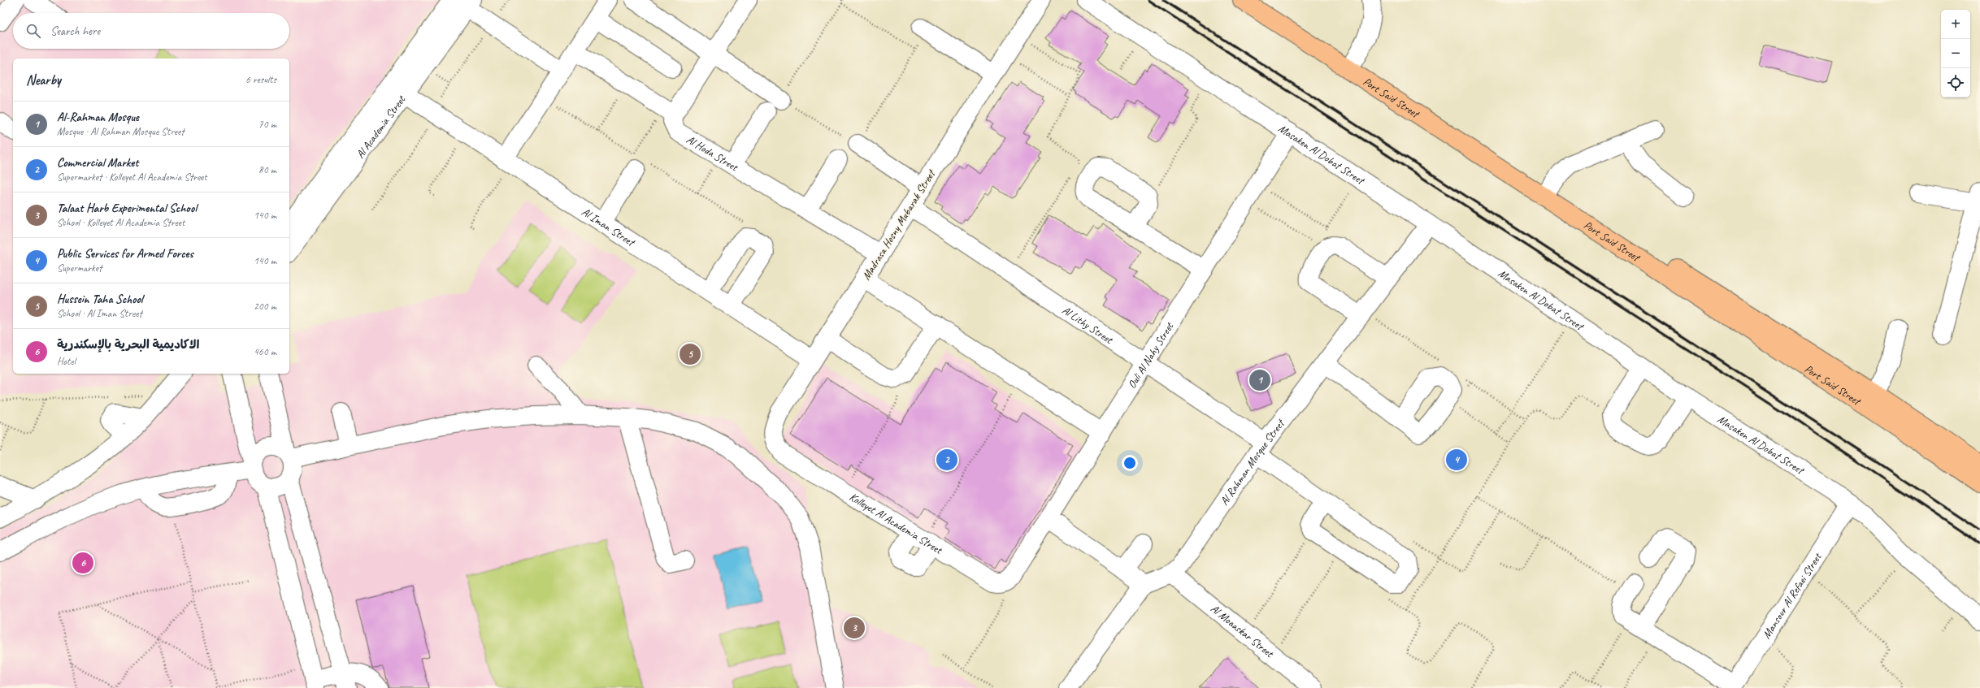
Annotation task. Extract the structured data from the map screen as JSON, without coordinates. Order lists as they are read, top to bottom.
{
  "streets": {
    "main road": ["Port Said Street"],
    "street": [
      "Al Academia Street",
      "Al Hoda Street",
      "Masaken Al Dobat Street",
      "Madrasa Hosny Mubarak Street",
      "Al Iman Street",
      "Al Lithy Street",
      "Ouli Al Nahy Street",
      "Al Rahman Mosque Street",
      "Kolleyet Al Academia Street",
      "Mansour Al Refaei Street",
      "Al Moaaskar Street"
    ]
  },
  "crossings": [
    ["Al Academia Street", "Al Iman Street"],
    ["Al Hoda Street", "Madrasa Hosny Mubarak Street"],
    ["Masaken Al Dobat Street", "Ouli Al Nahy Street"],
    ["Masaken Al Dobat Street", "Al Rahman Mosque Street"],
    ["Masaken Al Dobat Street", "Mansour Al Refaei Street"],
    ["Madrasa Hosny Mubarak Street", "Al Iman Street"],
    ["Madrasa Hosny Mubarak Street", "Al Lithy Street"],
    ["Madrasa Hosny Mubarak Street", "Kolleyet Al Academia Street"],
    ["Al Lithy Street", "Ouli Al Nahy Street"],
    ["Al Lithy Street", "Al Rahman Mosque Street"],
    ["Ouli Al Nahy Street", "Kolleyet Al Academia Street"],
    ["Al Rahman Mosque Street", "Al Moaaskar Street"]
  ],
  "page": {
    "map_buttons": ["+", "−"],
    "search": "Search here",
    "heading": ["Nearby", "6 results"],
    "list": [
      {
        "mark": "1",
        "name": "Al-Rahman Mosque",
        "note": "Mosque · Al Rahman Mosque Street",
        "value": "70 m"
      },
      {
        "mark": "2",
        "name": "Commercial Market",
        "note": "Supermarket · Kolleyet Al Academia Street",
        "value": "80 m"
      },
      {
        "mark": "3",
        "name": "Talaat Harb Experimental School",
        "note": "School · Kolleyet Al Academia Street",
        "value": "140 m"
      },
      {
        "mark": "4",
        "name": "Public Services for Armed Forces",
        "note": "Supermarket",
        "value": "140 m"
      },
      {
        "mark": "5",
        "name": "Hussein Taha School",
        "note": "School · Al Iman Street",
        "value": "200 m"
      },
      {
        "mark": "6",
        "name": "الاكاديمية البحرية بالإسكندرية",
        "note": "Hotel",
        "value": "460 m"
      }
    ],
    "pins": [
      "5",
      "1",
      "2",
      "4",
      "6",
      "3"
    ]
  }
}
